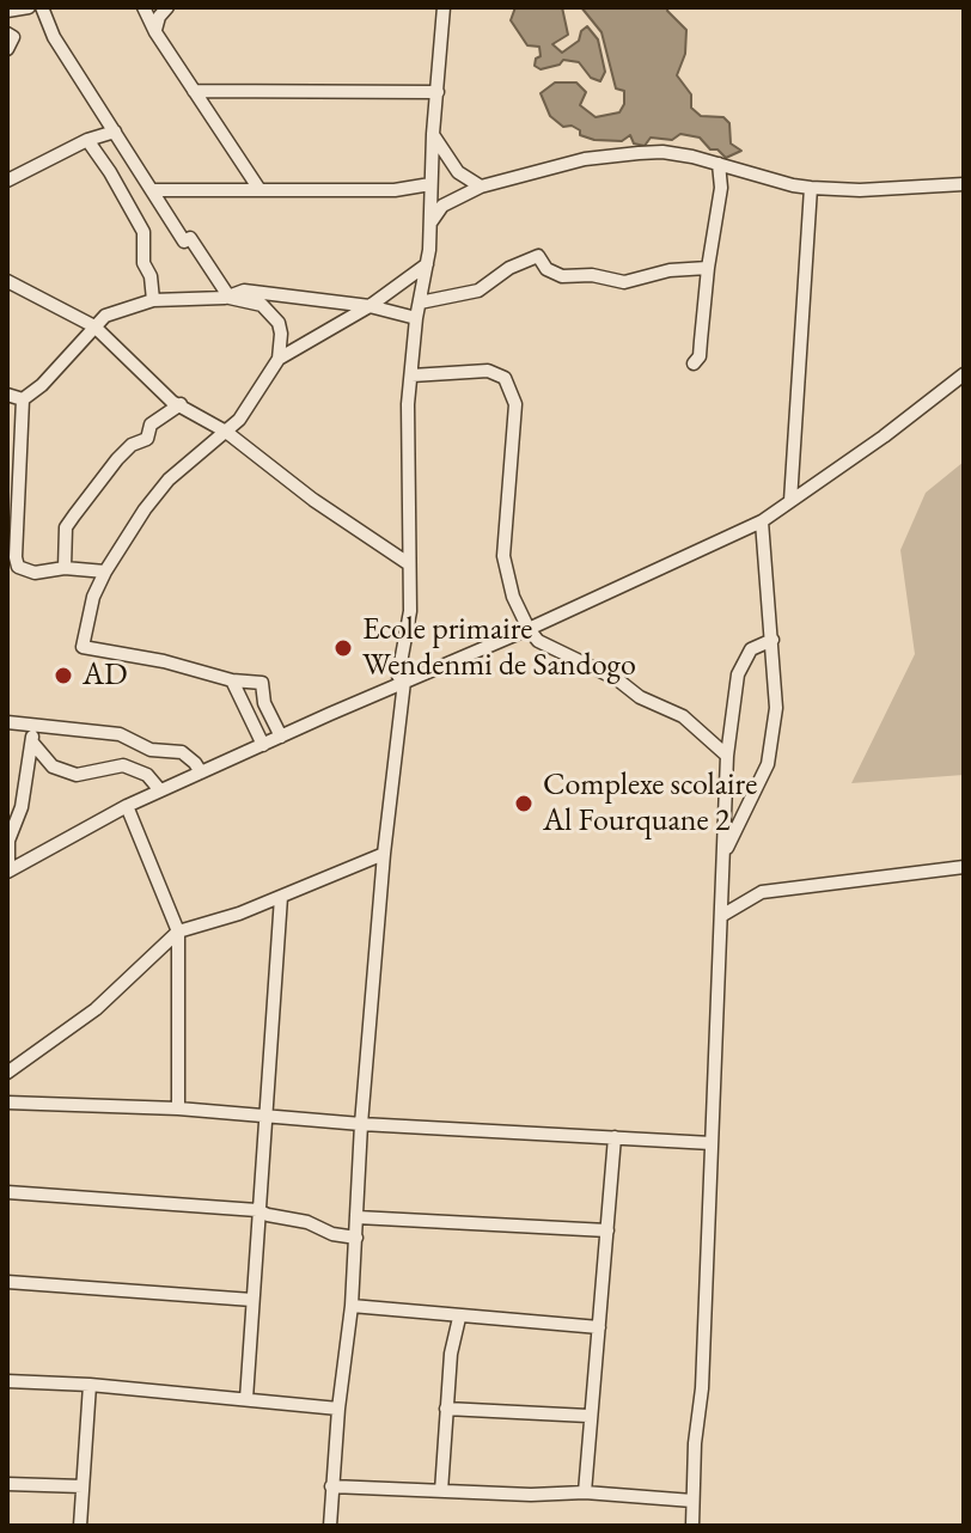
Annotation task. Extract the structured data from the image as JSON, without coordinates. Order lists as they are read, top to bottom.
{
  "places": ["Ecole primaire Wendenmi de Sandogo", "AD", "Complexe scolaire Al Fourquane 2"]
}
